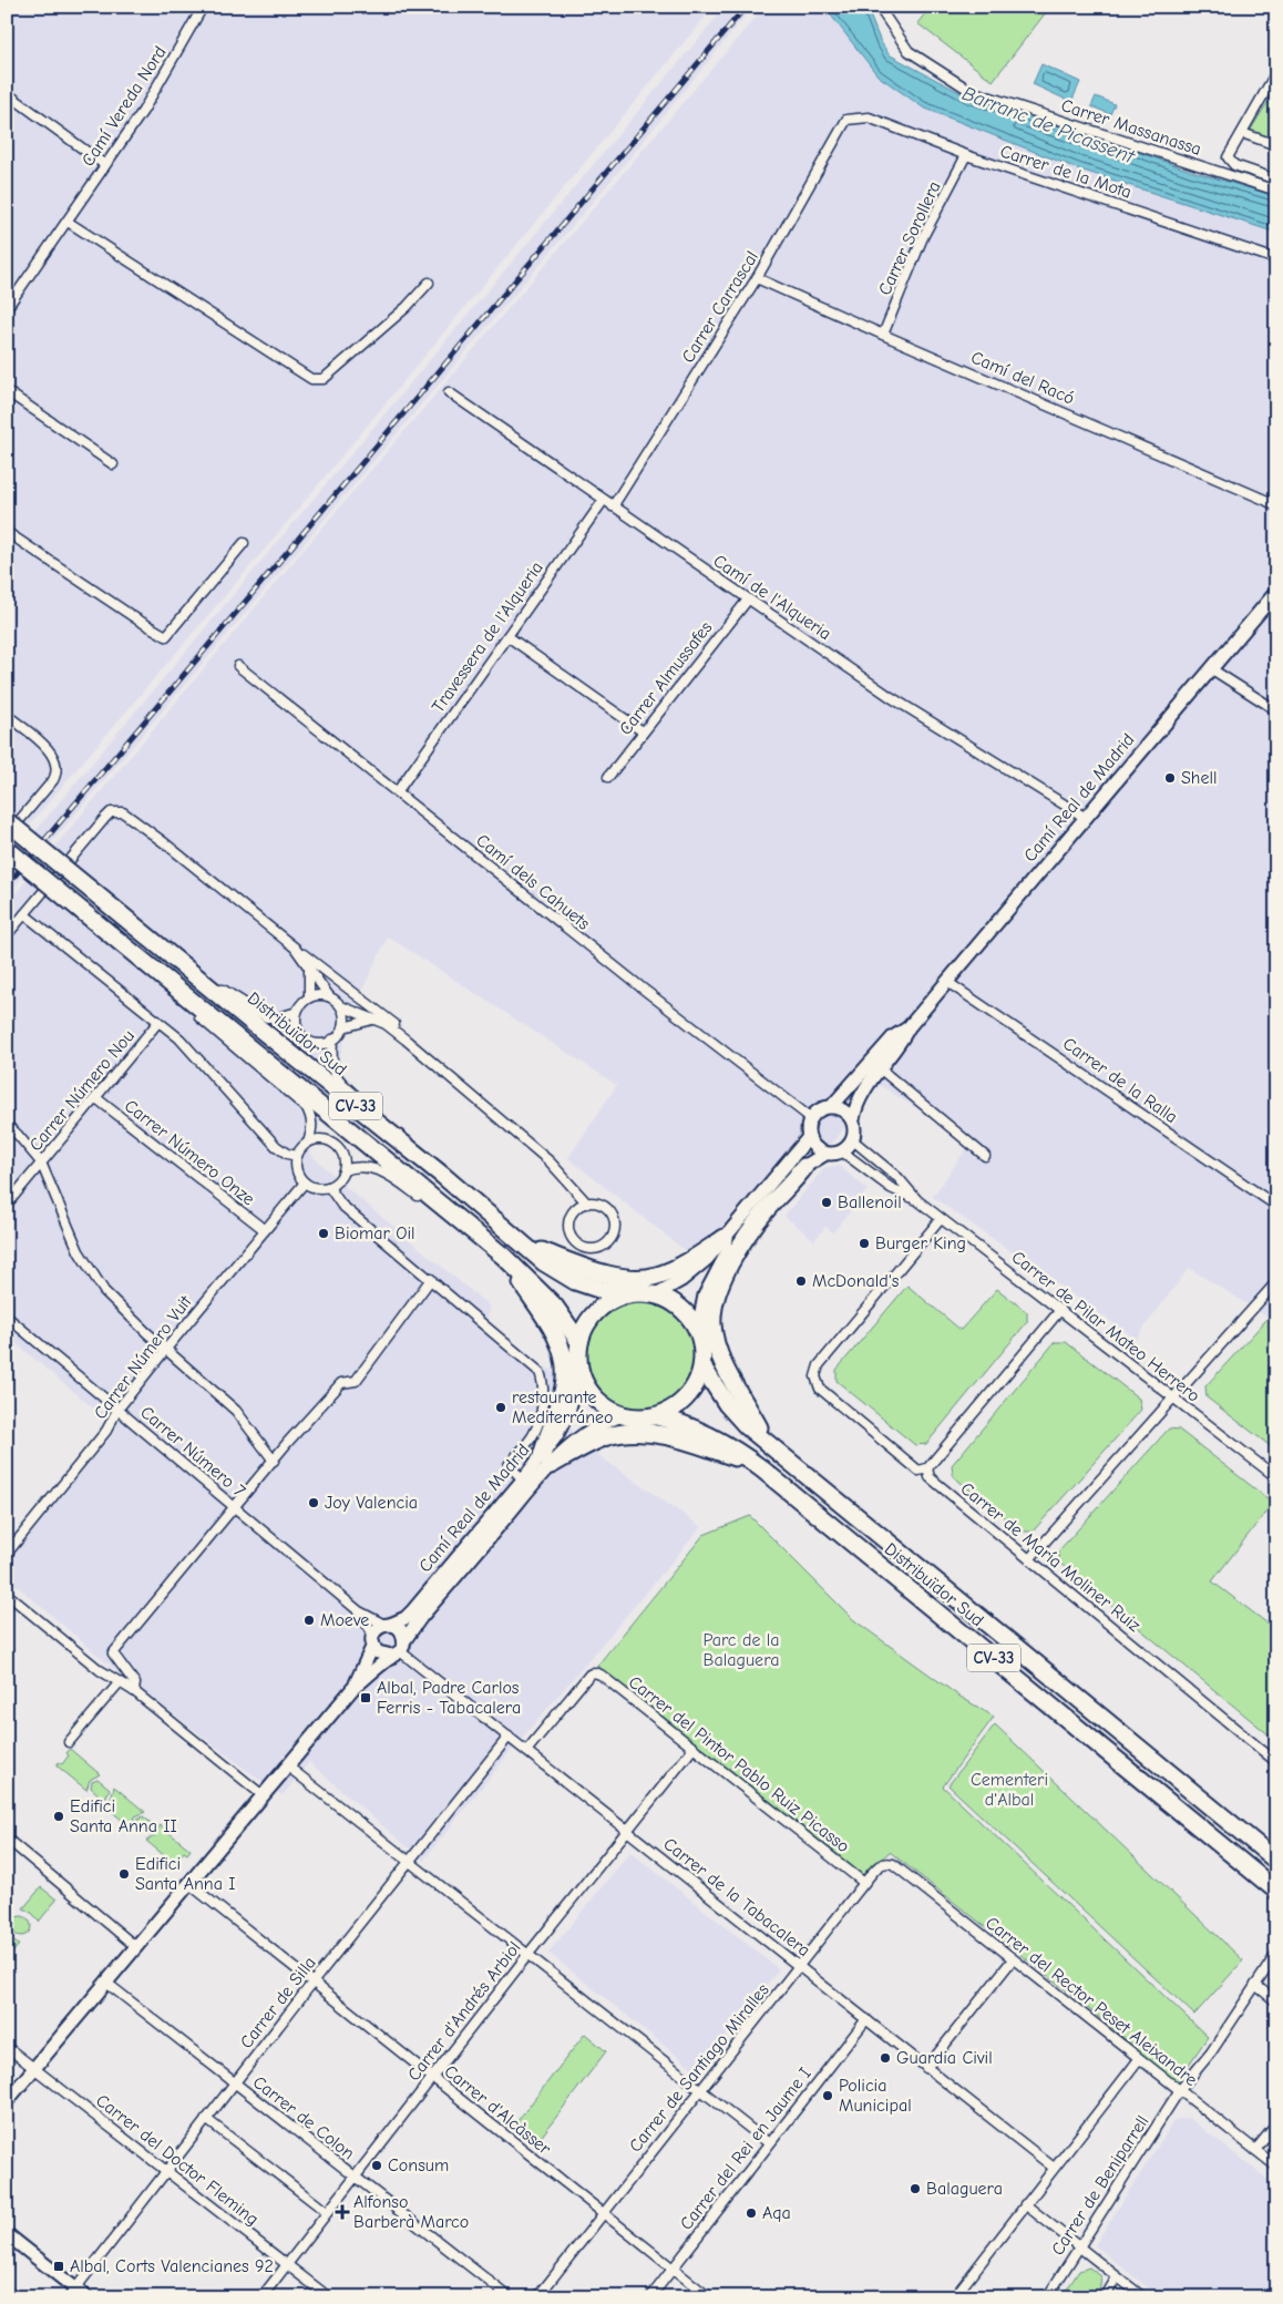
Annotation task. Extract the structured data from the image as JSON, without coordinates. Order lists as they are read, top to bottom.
{
  "streets": {
    "highway": ["Distribuïdor Sud", "CV-33"],
    "street": [
      "Camí Vereda Nord",
      "Carrer Massanassa",
      "Carrer de la Mota",
      "Carrer Sorollera",
      "Carrer Carrascal",
      "Camí del Racó",
      "Camí de l'Alqueria",
      "Travessera de l'Alqueria",
      "Carrer Almussafes",
      "Camí Real de Madrid",
      "Camí dels Cahuets",
      "Carrer de la Ralla",
      "Carrer Número Nou",
      "Carrer Número Onze",
      "Carrer de Pilar Mateo Herrero",
      "Carrer Número Vuit",
      "Carrer Número 7",
      "Carrer de María Moliner Ruiz",
      "Carrer del Pintor Pablo Ruiz Picasso",
      "Carrer de la Tabacalera",
      "Carrer del Rector Peset Aleixandre",
      "Carrer de Silla",
      "Carrer d'Andrés Arbiol",
      "Carrer de Santiago Miralles",
      "Carrer d'Alcàsser",
      "Carrer de Colon",
      "Carrer del Rei en Jaume I",
      "Carrer del Doctor Fleming",
      "Carrer de Beniparrell"
    ]
  },
  "crossings": [
    ["Carrer de la Mota", "Carrer Sorollera"],
    ["Carrer de la Mota", "Carrer Carrascal"],
    ["Carrer Sorollera", "Camí del Racó"],
    ["Carrer Carrascal", "Camí del Racó"],
    ["Carrer Carrascal", "Camí de l'Alqueria"],
    ["Camí de l'Alqueria", "Travessera de l'Alqueria"],
    ["Camí de l'Alqueria", "Carrer Almussafes"],
    ["Camí de l'Alqueria", "Camí Real de Madrid"],
    ["Travessera de l'Alqueria", "Camí dels Cahuets"],
    ["Camí Real de Madrid", "Camí dels Cahuets"],
    ["Camí Real de Madrid", "Distribuïdor Sud"],
    ["Camí Real de Madrid", "Carrer de la Ralla"],
    ["Camí Real de Madrid", "CV-33"],
    ["Camí Real de Madrid", "Carrer de Pilar Mateo Herrero"],
    ["Camí Real de Madrid", "Carrer Número 7"],
    ["Camí Real de Madrid", "Carrer de la Tabacalera"],
    ["Camí dels Cahuets", "Carrer de Pilar Mateo Herrero"],
    ["Distribuïdor Sud", "CV-33"],
    ["Carrer Número Nou", "Carrer Número Onze"],
    ["Carrer Número Onze", "Carrer Número Vuit"],
    ["Carrer de Pilar Mateo Herrero", "Carrer de María Moliner Ruiz"],
    ["Carrer Número Vuit", "Carrer Número 7"],
    ["Carrer Número 7", "Carrer de la Tabacalera"],
    ["Carrer del Pintor Pablo Ruiz Picasso", "Carrer de la Tabacalera"],
    ["Carrer del Pintor Pablo Ruiz Picasso", "Carrer d'Andrés Arbiol"],
    ["Carrer del Pintor Pablo Ruiz Picasso", "Carrer de Santiago Miralles"],
    ["Carrer de la Tabacalera", "Carrer de Silla"],
    ["Carrer de la Tabacalera", "Carrer d'Andrés Arbiol"],
    ["Carrer de la Tabacalera", "Carrer de Santiago Miralles"],
    ["Carrer de la Tabacalera", "Carrer del Rei en Jaume I"],
    ["Carrer del Rector Peset Aleixandre", "Carrer de Santiago Miralles"],
    ["Carrer del Rector Peset Aleixandre", "Carrer de Beniparrell"],
    ["Carrer de Silla", "Carrer d'Alcàsser"],
    ["Carrer de Silla", "Carrer de Colon"],
    ["Carrer de Silla", "Carrer del Doctor Fleming"],
    ["Carrer d'Andrés Arbiol", "Carrer d'Alcàsser"],
    ["Carrer d'Andrés Arbiol", "Carrer de Colon"],
    ["Carrer d'Andrés Arbiol", "Carrer del Doctor Fleming"],
    ["Carrer de Santiago Miralles", "Carrer d'Alcàsser"],
    ["Carrer d'Alcàsser", "Carrer del Rei en Jaume I"]
  ],
  "water": ["Barranc de Picassent"],
  "parks": ["Parc de la Balaguera", "Cementeri d'Albal"],
  "places": {
    "other": [
      "Shell",
      "Ballenoil",
      "Biomar Oil",
      "Burger King",
      "McDonald's",
      "restaurante Mediterráneo",
      "Joy Valencia",
      "Moeve",
      "Edifici Santa Anna II",
      "Edifici Santa Anna I",
      "Guardia Civil",
      "Policia Municipal",
      "Consum",
      "Balaguera",
      "Aqa"
    ],
    "transit": ["Albal, Padre Carlos Ferris - Tabacalera", "Albal, Corts Valencianes 92"],
    "health": ["Alfonso Barberà Marco"]
  }
}
